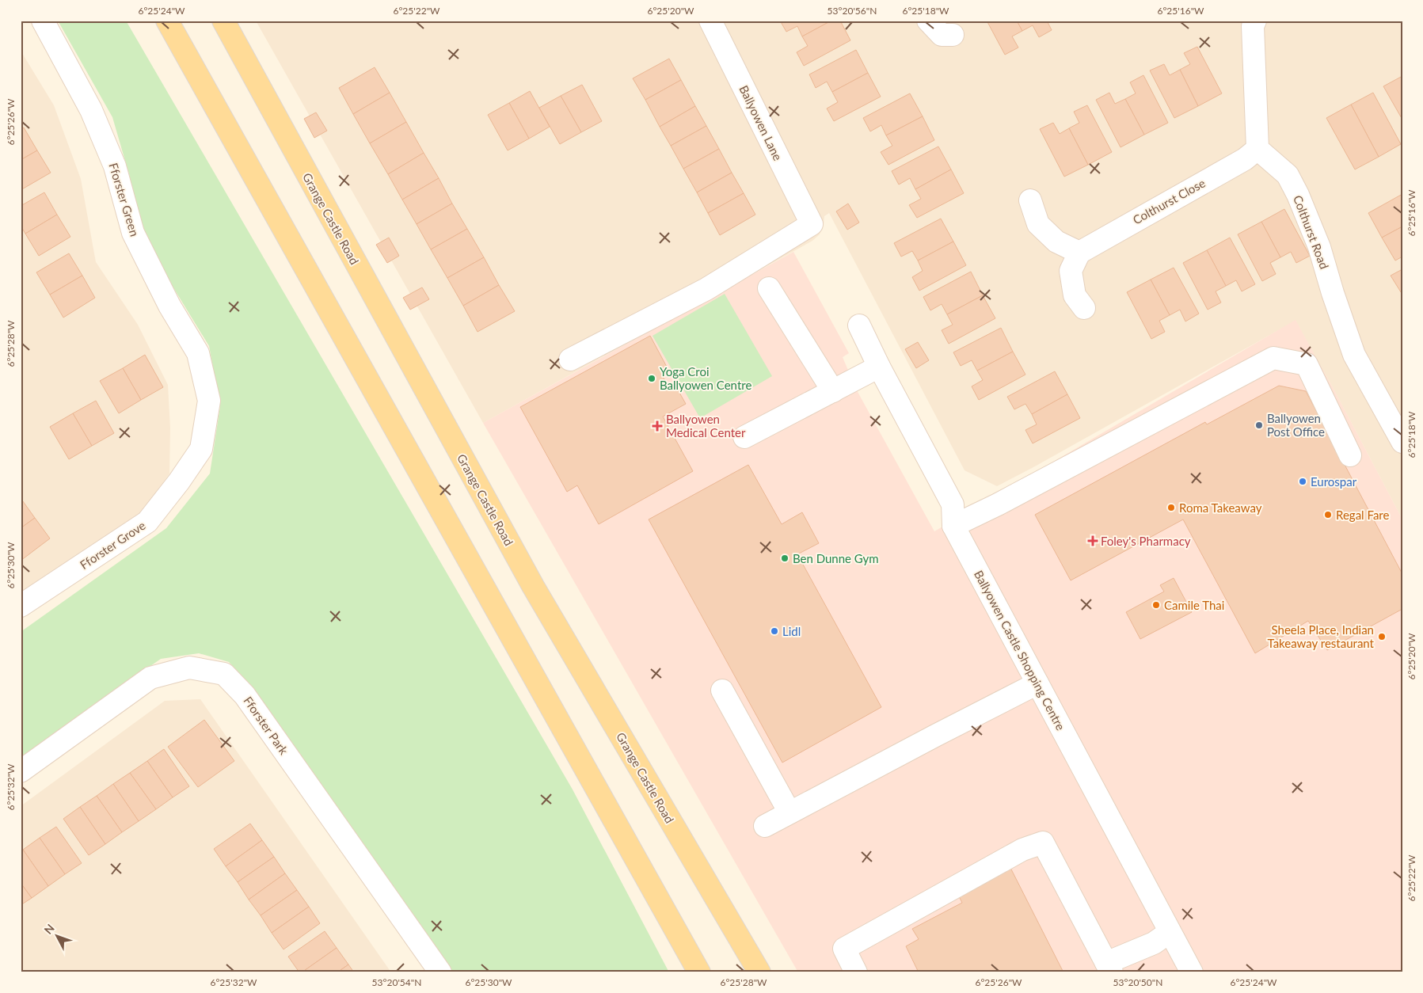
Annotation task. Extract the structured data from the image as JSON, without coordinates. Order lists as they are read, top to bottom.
{
  "streets": {
    "main road": ["Grange Castle Road"],
    "street": [
      "Ballyowen Lane",
      "Fforster Green",
      "Colthurst Close",
      "Colthurst Road",
      "Fforster Grove",
      "Ballyowen Castle Shopping Centre",
      "Fforster Park"
    ]
  },
  "crossings": [
    ["Fforster Green", "Fforster Grove"],
    ["Colthurst Close", "Colthurst Road"]
  ],
  "places": {
    "other": [
      "Yoga Croi Ballyowen Centre",
      "Ballyowen Post Office",
      "Eurospar",
      "Roma Takeaway",
      "Regal Fare",
      "Ben Dunne Gym",
      "Camile Thai",
      "Lidl",
      "Sheela Place, Indian Takeaway restaurant"
    ],
    "health": ["Ballyowen Medical Center", "Foley's Pharmacy"]
  },
  "north": "top left",
  "coordinates": [
    "6°25'24\"W",
    "6°25'22\"W",
    "6°25'20\"W",
    "53°20'56\"N",
    "6°25'18\"W",
    "6°25'16\"W",
    "6°25'26\"W",
    "6°25'28\"W",
    "6°25'30\"W",
    "6°25'32\"W",
    "53°20'54\"N",
    "53°20'50\"N"
  ]
}
